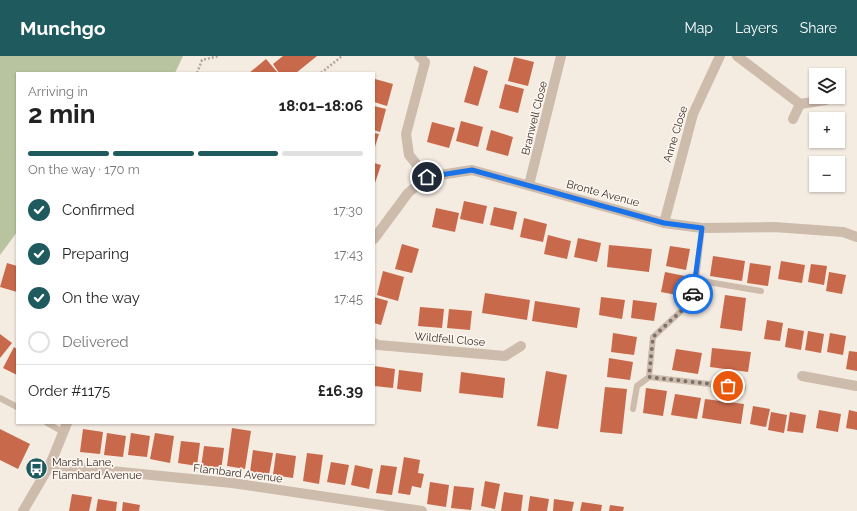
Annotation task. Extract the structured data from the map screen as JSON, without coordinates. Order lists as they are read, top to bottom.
{
  "streets": {
    "street": [
      "Branwell Close",
      "Anne Close",
      "Bronte Avenue",
      "Wildfell Close",
      "Flambard Avenue"
    ]
  },
  "crossings": [
    ["Branwell Close", "Bronte Avenue"],
    ["Anne Close", "Bronte Avenue"]
  ],
  "places": {
    "bus stop": ["Marsh Lane, Flambard Avenue"]
  },
  "page": {
    "header": "Munchgo",
    "nav": ["Map", "Layers", "Share"],
    "map_buttons": ["+", "−"],
    "heading": ["2 min", "Arriving in", "18:01–18:06"],
    "panel": ["Order #1175", "£16.39"],
    "bar": "On the way · 170 m",
    "list": [
      ["Confirmed", "17:30"],
      ["Preparing", "17:43"],
      ["On the way", "17:45"],
      "Delivered"
    ]
  }
}
